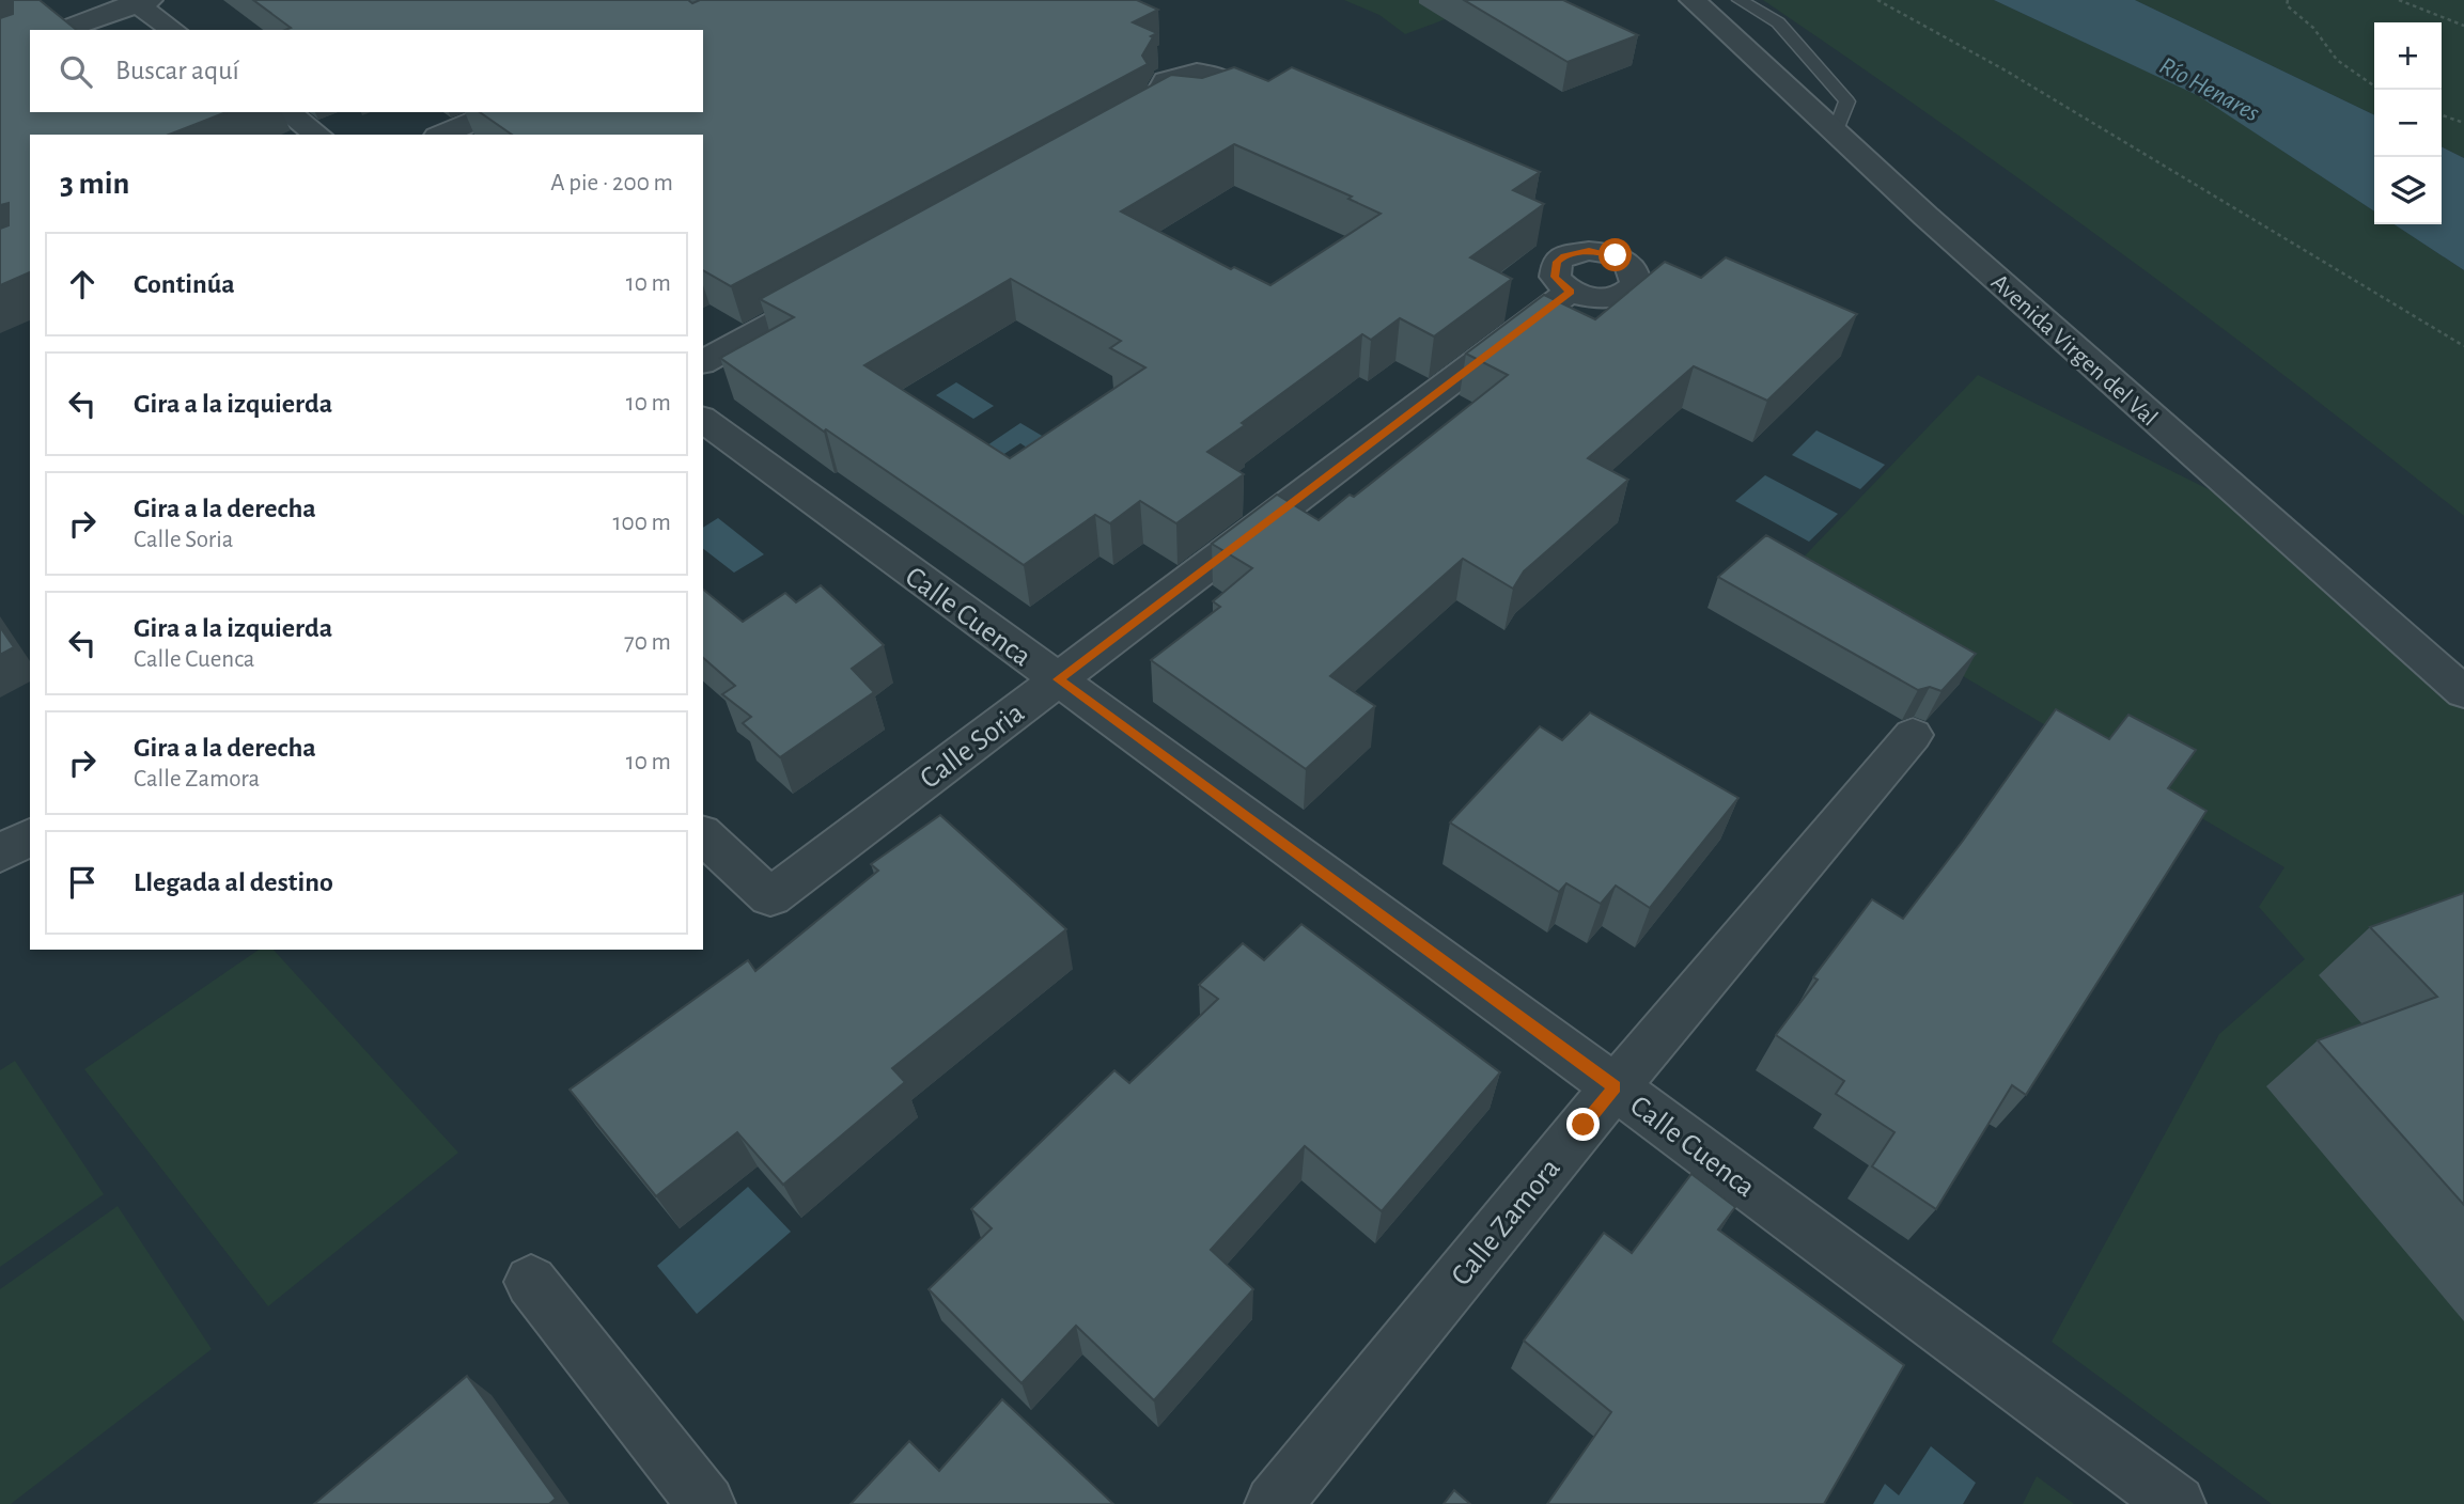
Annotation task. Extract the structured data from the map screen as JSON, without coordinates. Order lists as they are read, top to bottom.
{
  "streets": {
    "street": [
      "Avenida Virgen del Val",
      "Calle Cuenca",
      "Calle Soria",
      "Calle Zamora"
    ]
  },
  "crossings": [
    ["Calle Cuenca", "Calle Soria"],
    ["Calle Cuenca", "Calle Zamora"]
  ],
  "water": ["Río Henares"],
  "page": {
    "map_buttons": ["+", "−"],
    "search": "Buscar aquí",
    "heading": ["3 min", "A pie · 200 m"],
    "list": [
      ["Continúa", "10 m"],
      ["Gira a la izquierda", "10 m"],
      ["Gira a la derecha", "Calle Soria", "100 m"],
      ["Gira a la izquierda", "Calle Cuenca", "70 m"],
      ["Gira a la derecha", "Calle Zamora", "10 m"],
      "Llegada al destino"
    ]
  }
}
